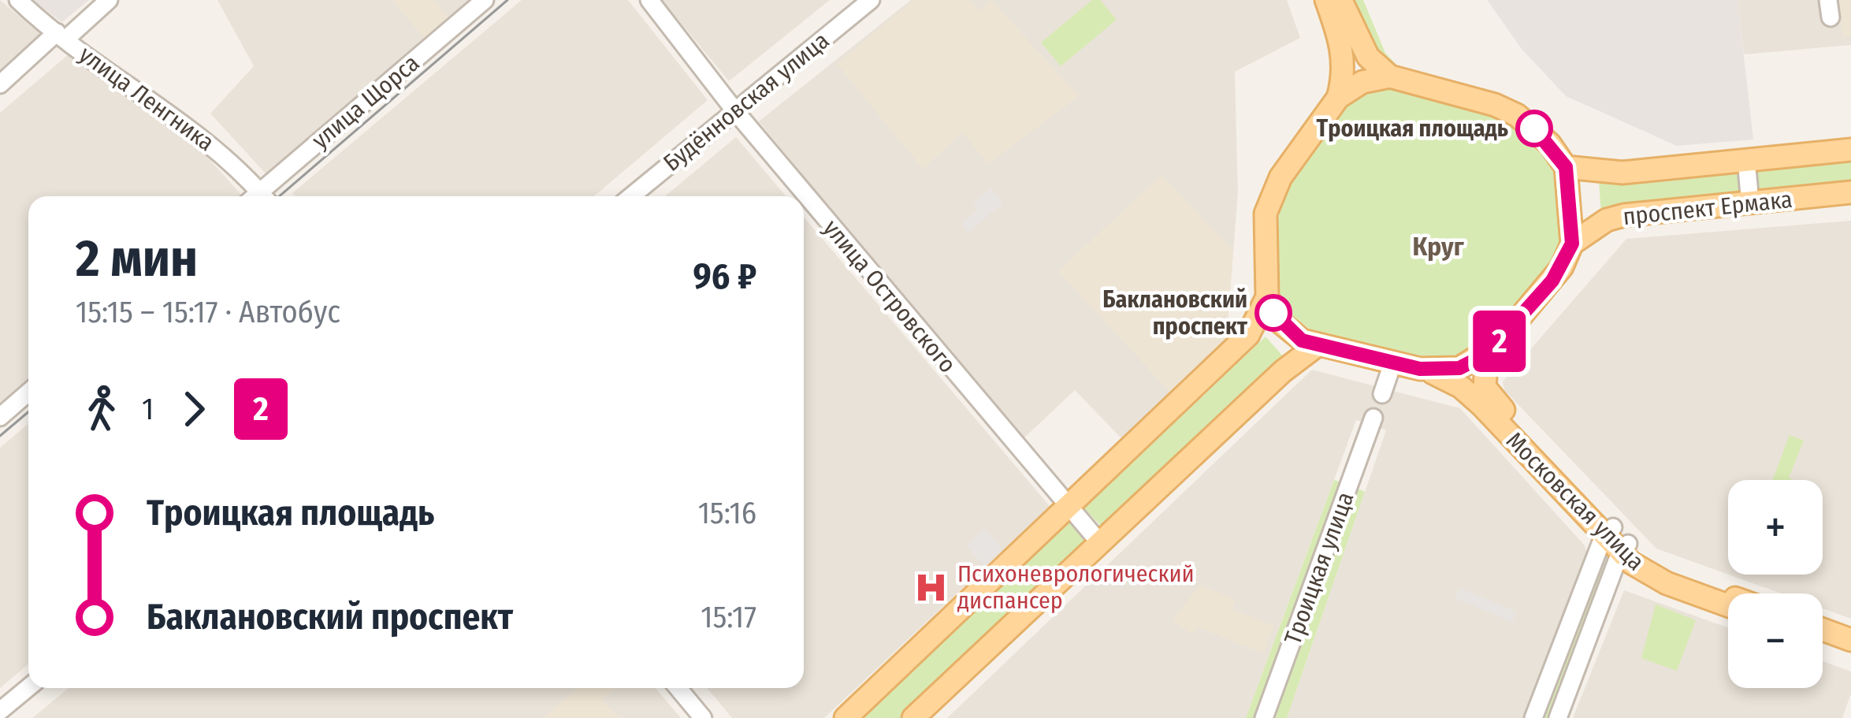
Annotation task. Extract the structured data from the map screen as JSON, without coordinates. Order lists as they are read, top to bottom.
{
  "streets": {
    "main road": ["проспект Ермака", "Московская улица"],
    "street": [
      "улица Ленгника",
      "улица Щорса",
      "Будённовская улица",
      "улица Островского",
      "Троицкая улица"
    ]
  },
  "crossings": [
    ["Будённовская улица", "улица Островского"],
    ["проспект Ермака", "Московская улица"]
  ],
  "districts": ["Круг"],
  "places": {
    "other": ["Троицкая площадь", "Баклановский проспект"],
    "hospital": ["Психоневрологический диспансер"]
  },
  "lines": ["bus line 2"],
  "page": {
    "on_map": "2",
    "heading": ["2 мин", "15:15 – 15:17 · Автобус", "96 ₽"],
    "legs": ["1", "2"],
    "list": [
      {
        "name": "Троицкая площадь",
        "value": "15:16"
      },
      {
        "name": "Баклановский проспект",
        "value": "15:17"
      }
    ],
    "map_buttons": ["+", "−"]
  }
}
